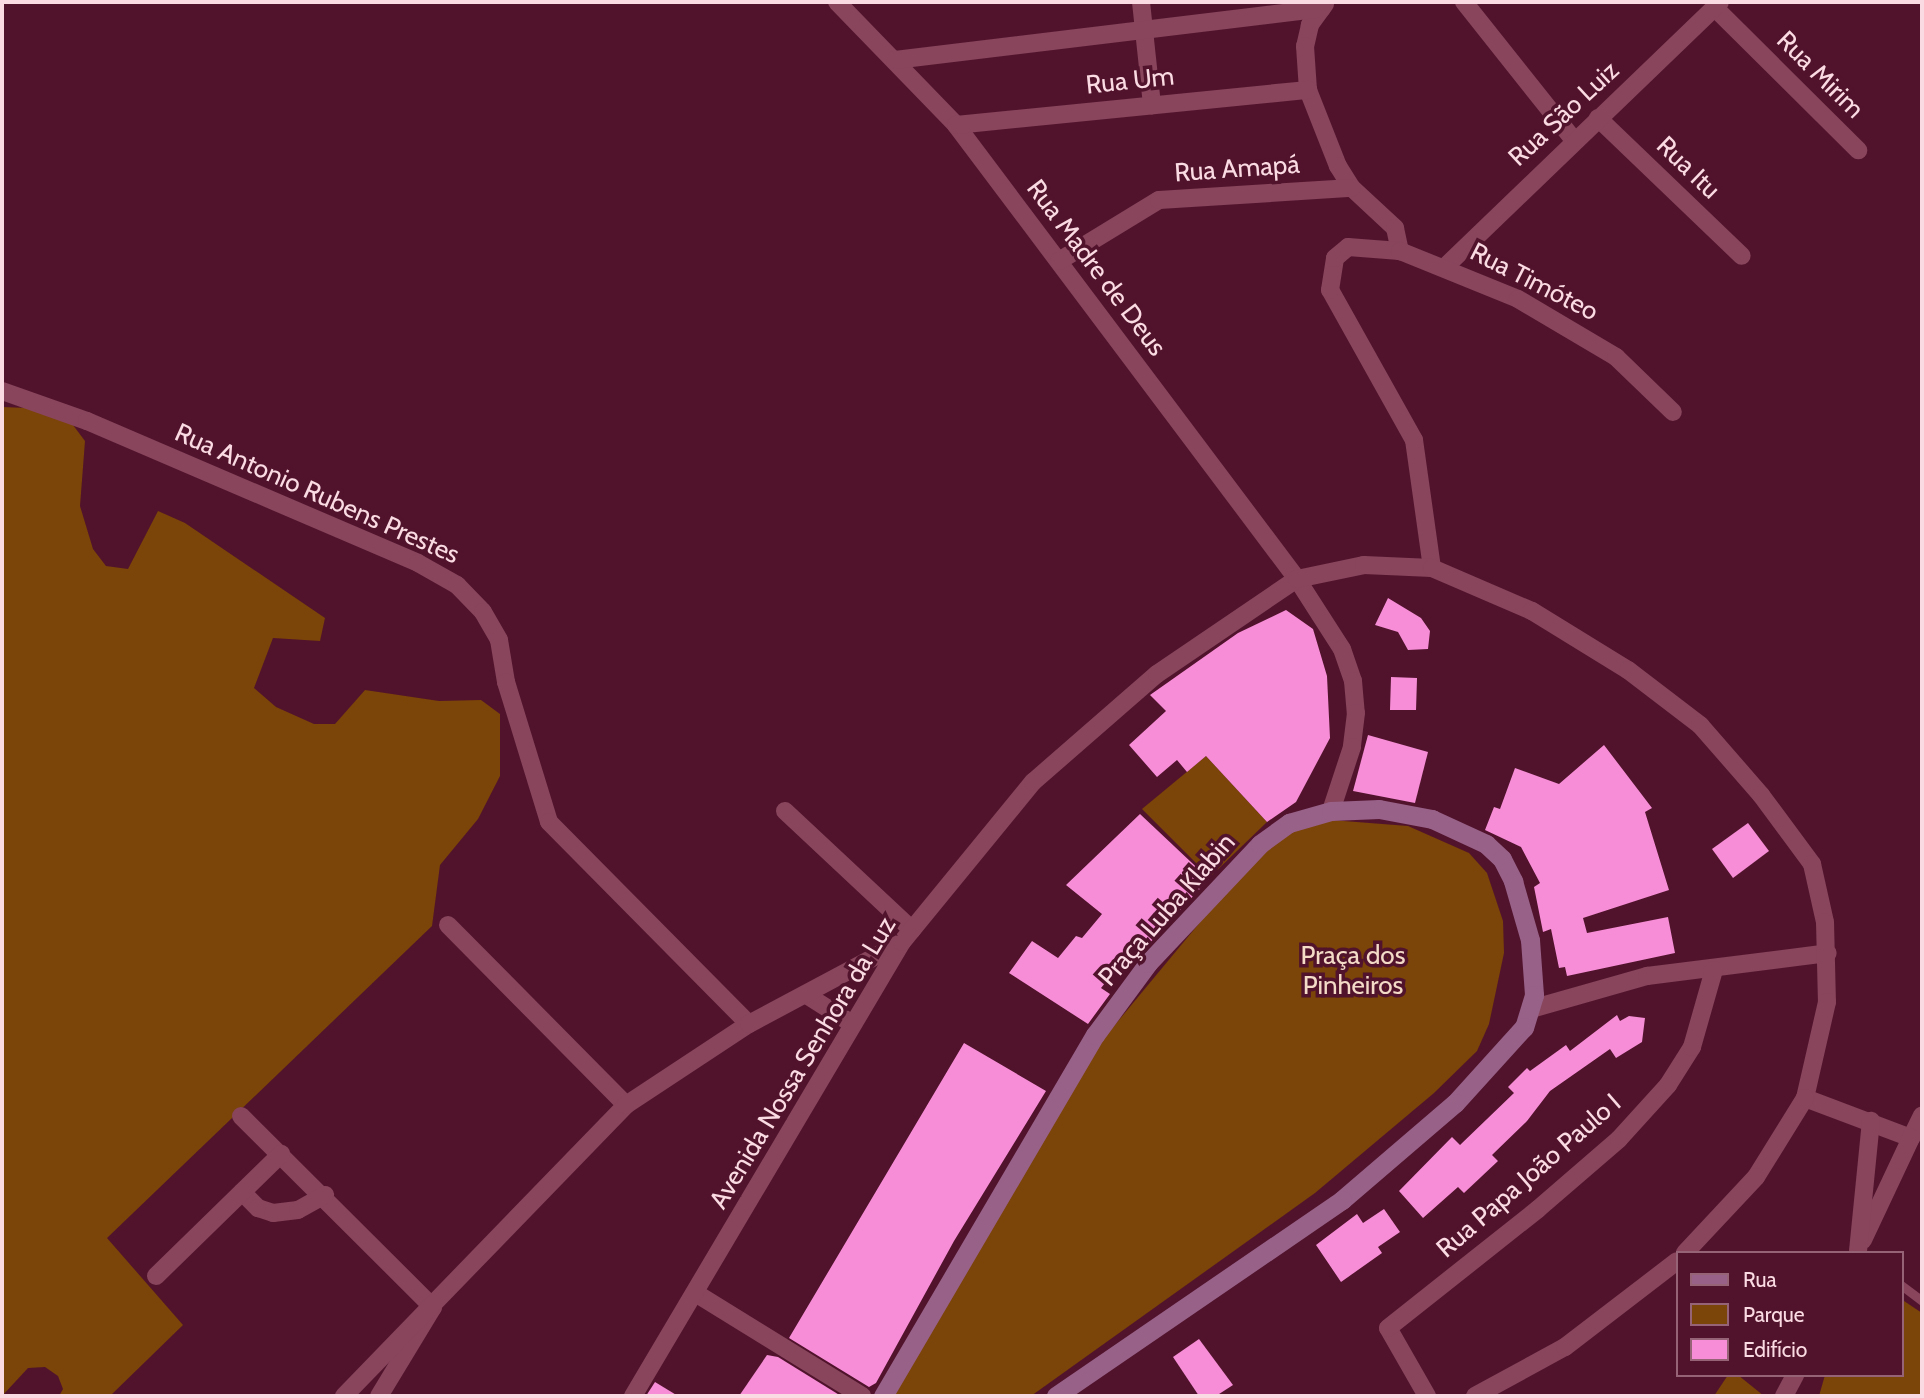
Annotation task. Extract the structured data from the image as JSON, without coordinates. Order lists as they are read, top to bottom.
{
  "streets": {
    "main road": ["Praça Luba Klabin"],
    "street": [
      "Rua Mirim",
      "Rua Um",
      "Rua São Luiz",
      "Rua Itu",
      "Rua Amapá",
      "Rua Madre de Deus",
      "Rua Timóteo",
      "Rua Antonio Rubens Prestes",
      "Avenida Nossa Senhora da Luz",
      "Rua Papa João Paulo I"
    ]
  },
  "crossings": [
    ["Rua Mirim", "Rua São Luiz"],
    ["Rua Um", "Rua Madre de Deus"],
    ["Rua São Luiz", "Rua Itu"],
    ["Rua São Luiz", "Rua Timóteo"],
    ["Rua Amapá", "Rua Madre de Deus"],
    ["Rua Madre de Deus", "Praça Luba Klabin"],
    ["Rua Madre de Deus", "Avenida Nossa Senhora da Luz"],
    ["Rua Timóteo", "Avenida Nossa Senhora da Luz"]
  ],
  "parks": ["Praça dos Pinheiros"],
  "legend": ["Rua", "Parque", "Edifício"]
}
